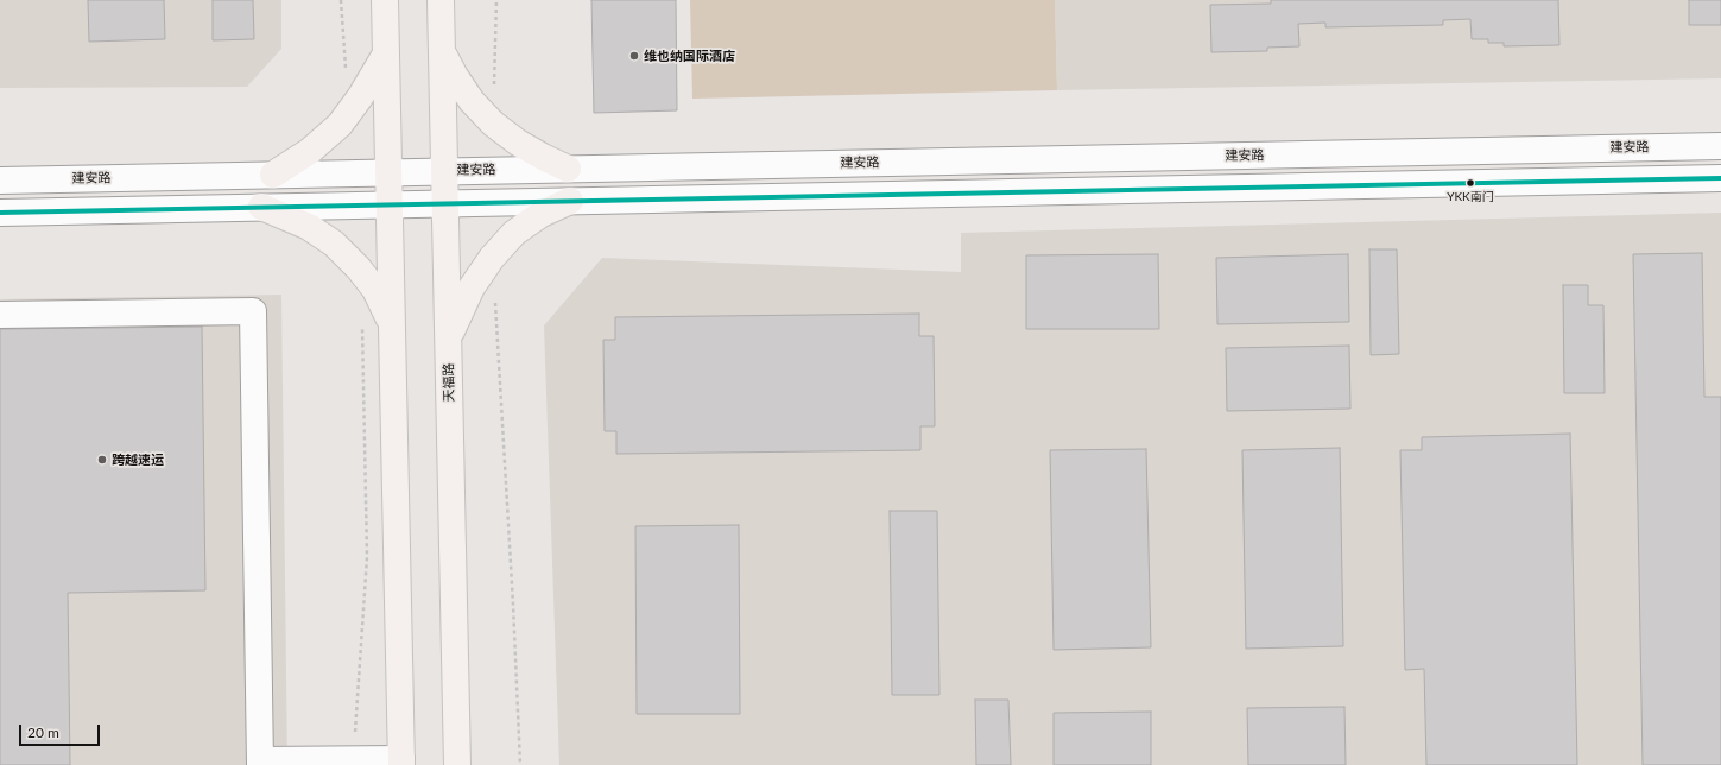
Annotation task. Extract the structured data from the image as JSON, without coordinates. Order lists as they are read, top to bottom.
{
  "streets": {
    "main road": ["天福路"],
    "street": ["建安路"]
  },
  "crossings": [
    ["建安路", "天福路"]
  ],
  "places": ["维也纳国际酒店", "YKK南门", "跨越速运"],
  "scale_bar": "20 m"
}
